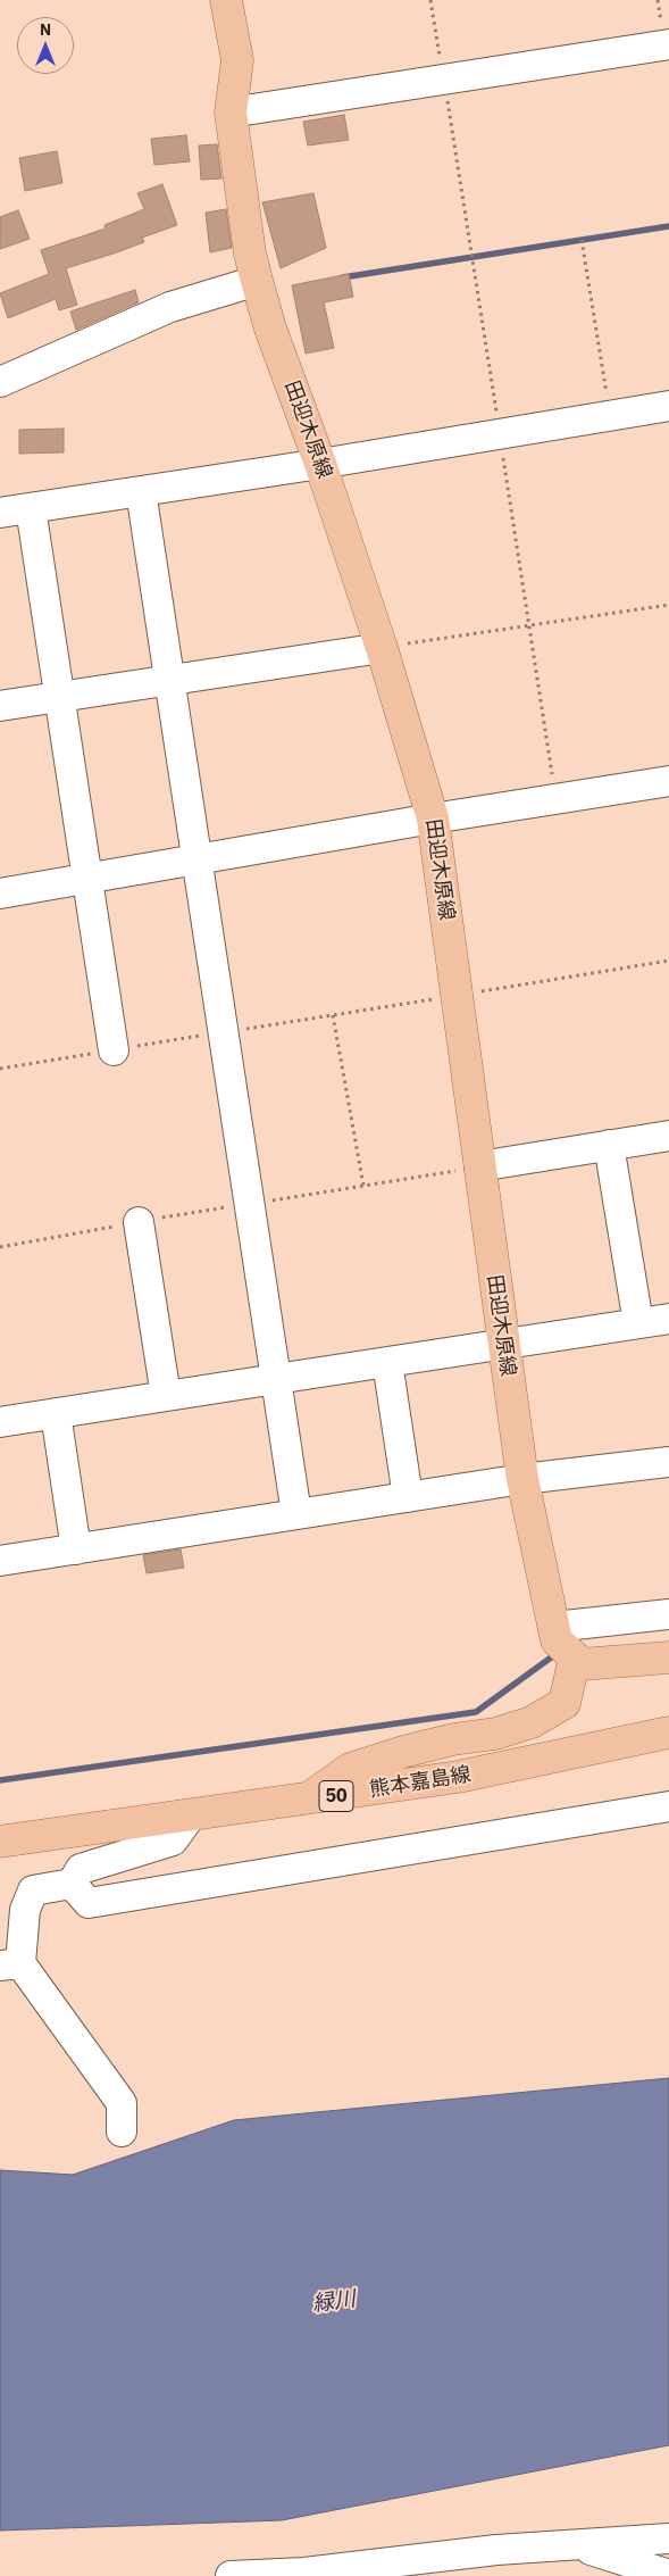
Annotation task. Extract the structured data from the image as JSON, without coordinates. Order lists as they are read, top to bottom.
{
  "streets": {
    "main road": ["田迎木原線", "熊本嘉島線", "50"]
  },
  "water": ["緑川"],
  "north": "top"
}
